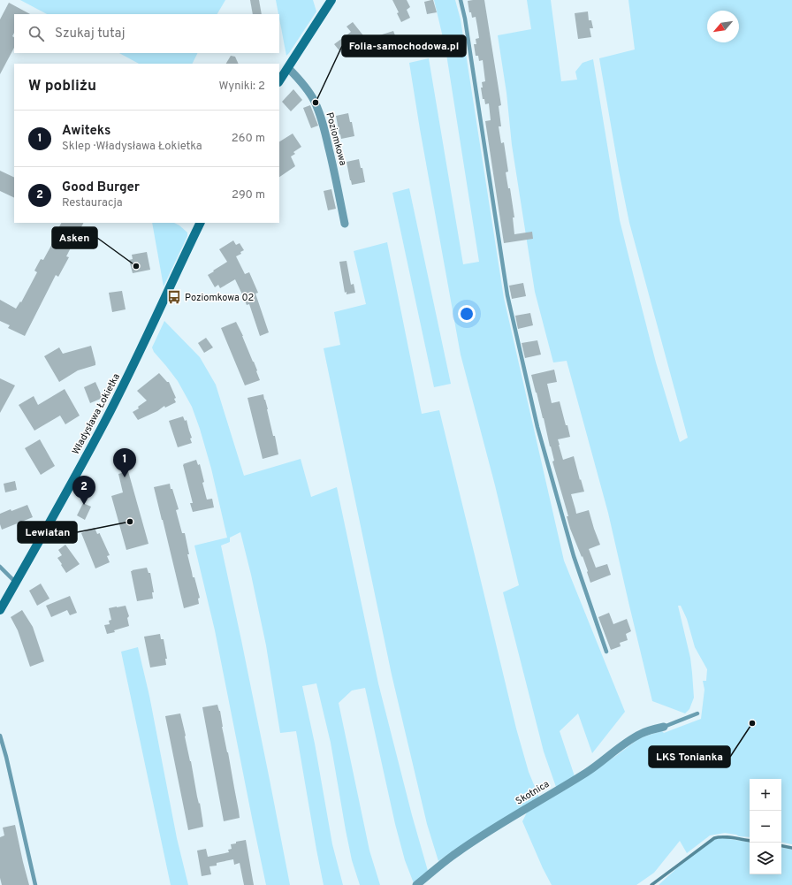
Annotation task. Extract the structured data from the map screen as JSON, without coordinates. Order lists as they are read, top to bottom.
{
  "streets": {
    "street": ["Poziomkowa", "Władysława Łokietka", "Skotnica"]
  },
  "places": {
    "other": [
      "Folia-samochodowa.pl",
      "Asken",
      "Lewiatan",
      "LKS Tonianka"
    ],
    "bus stop": ["Poziomkowa 02"]
  },
  "north": "bottom left",
  "page": {
    "search": "Szukaj tutaj",
    "heading": ["W pobliżu", "Wyniki: 2"],
    "list": [
      {
        "mark": "1",
        "name": "Awiteks",
        "note": "Sklep · Władysława Łokietka",
        "value": "260 m"
      },
      {
        "mark": "2",
        "name": "Good Burger",
        "note": "Restauracja",
        "value": "290 m"
      }
    ],
    "pins": ["1", "2"],
    "map_buttons": ["+", "−"]
  }
}
